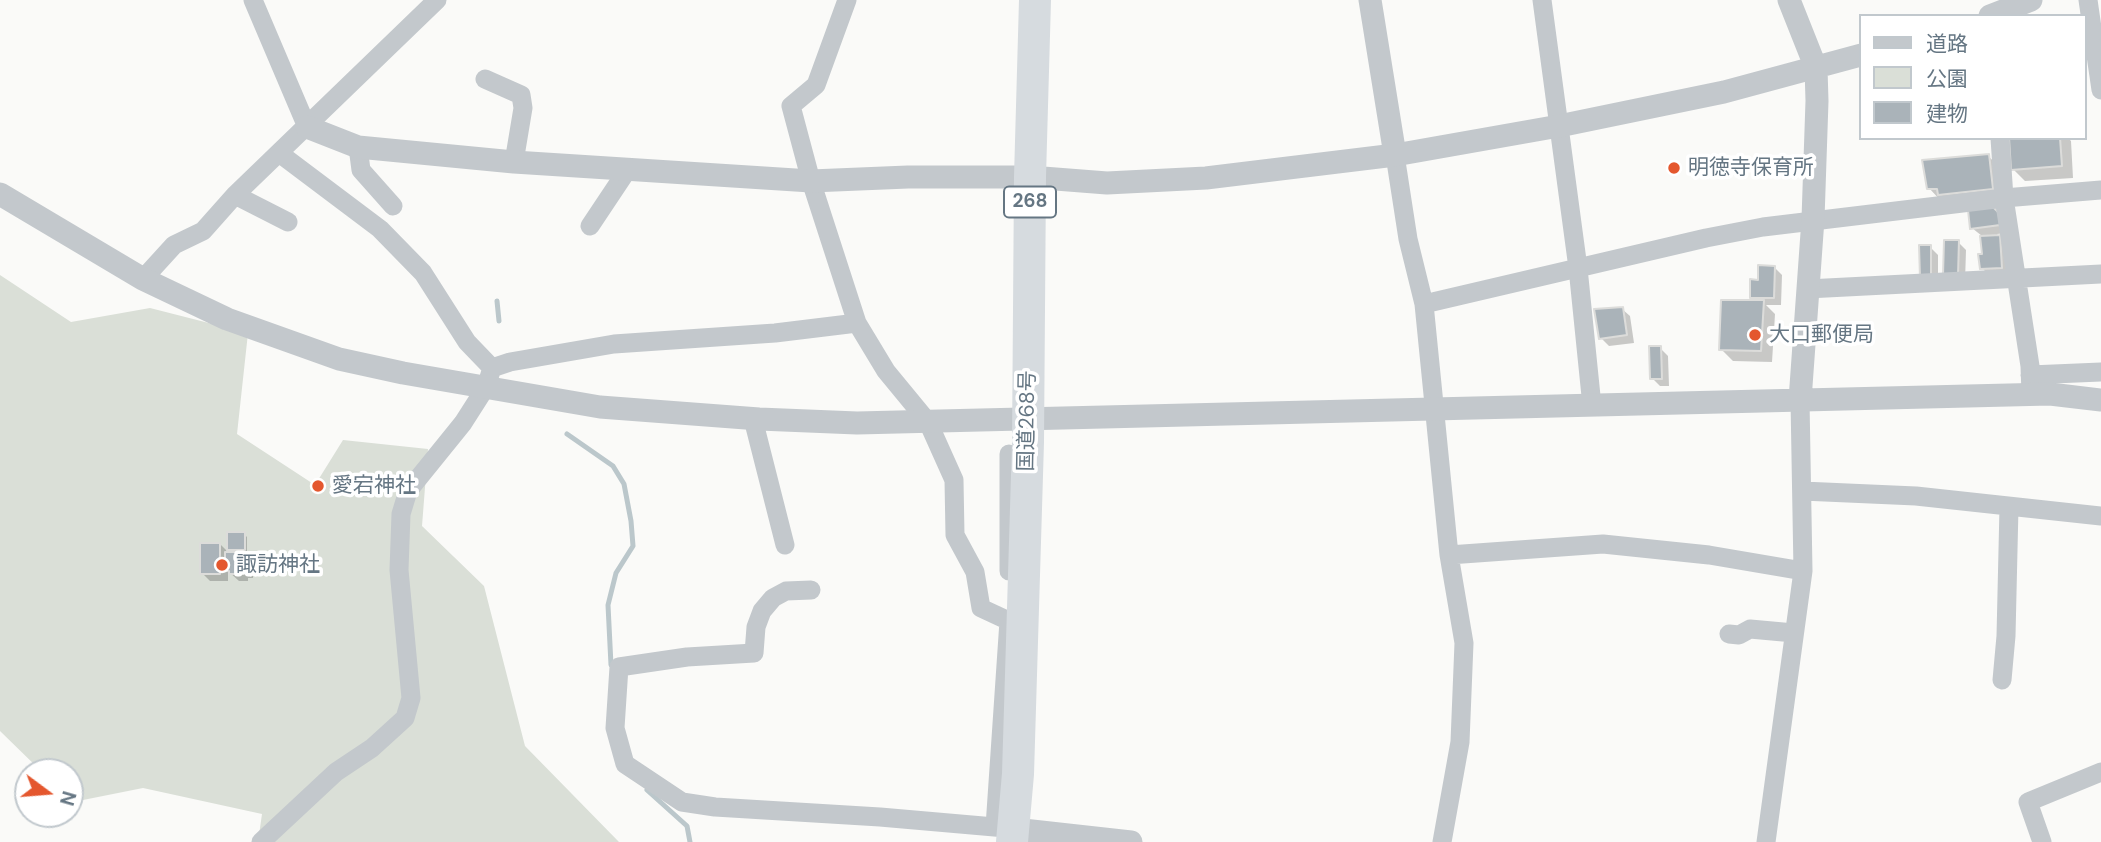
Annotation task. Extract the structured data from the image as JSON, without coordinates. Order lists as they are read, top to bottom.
{
  "streets": {
    "highway": ["268", "国道268号"]
  },
  "places": [
    "明徳寺保育所",
    "大口郵便局",
    "愛宕神社",
    "諏訪神社"
  ],
  "legend": ["道路", "公園", "建物"],
  "north": "right"
}
